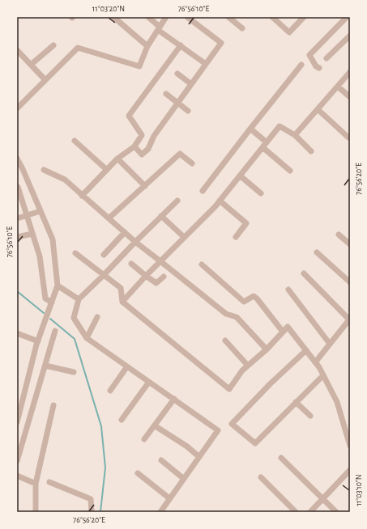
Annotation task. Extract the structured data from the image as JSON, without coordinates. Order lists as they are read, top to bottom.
{
  "coordinates": [
    "11°03'20\"N",
    "76°56'10\"E",
    "76°56'20\"E",
    "11°03'10\"N"
  ]
}
